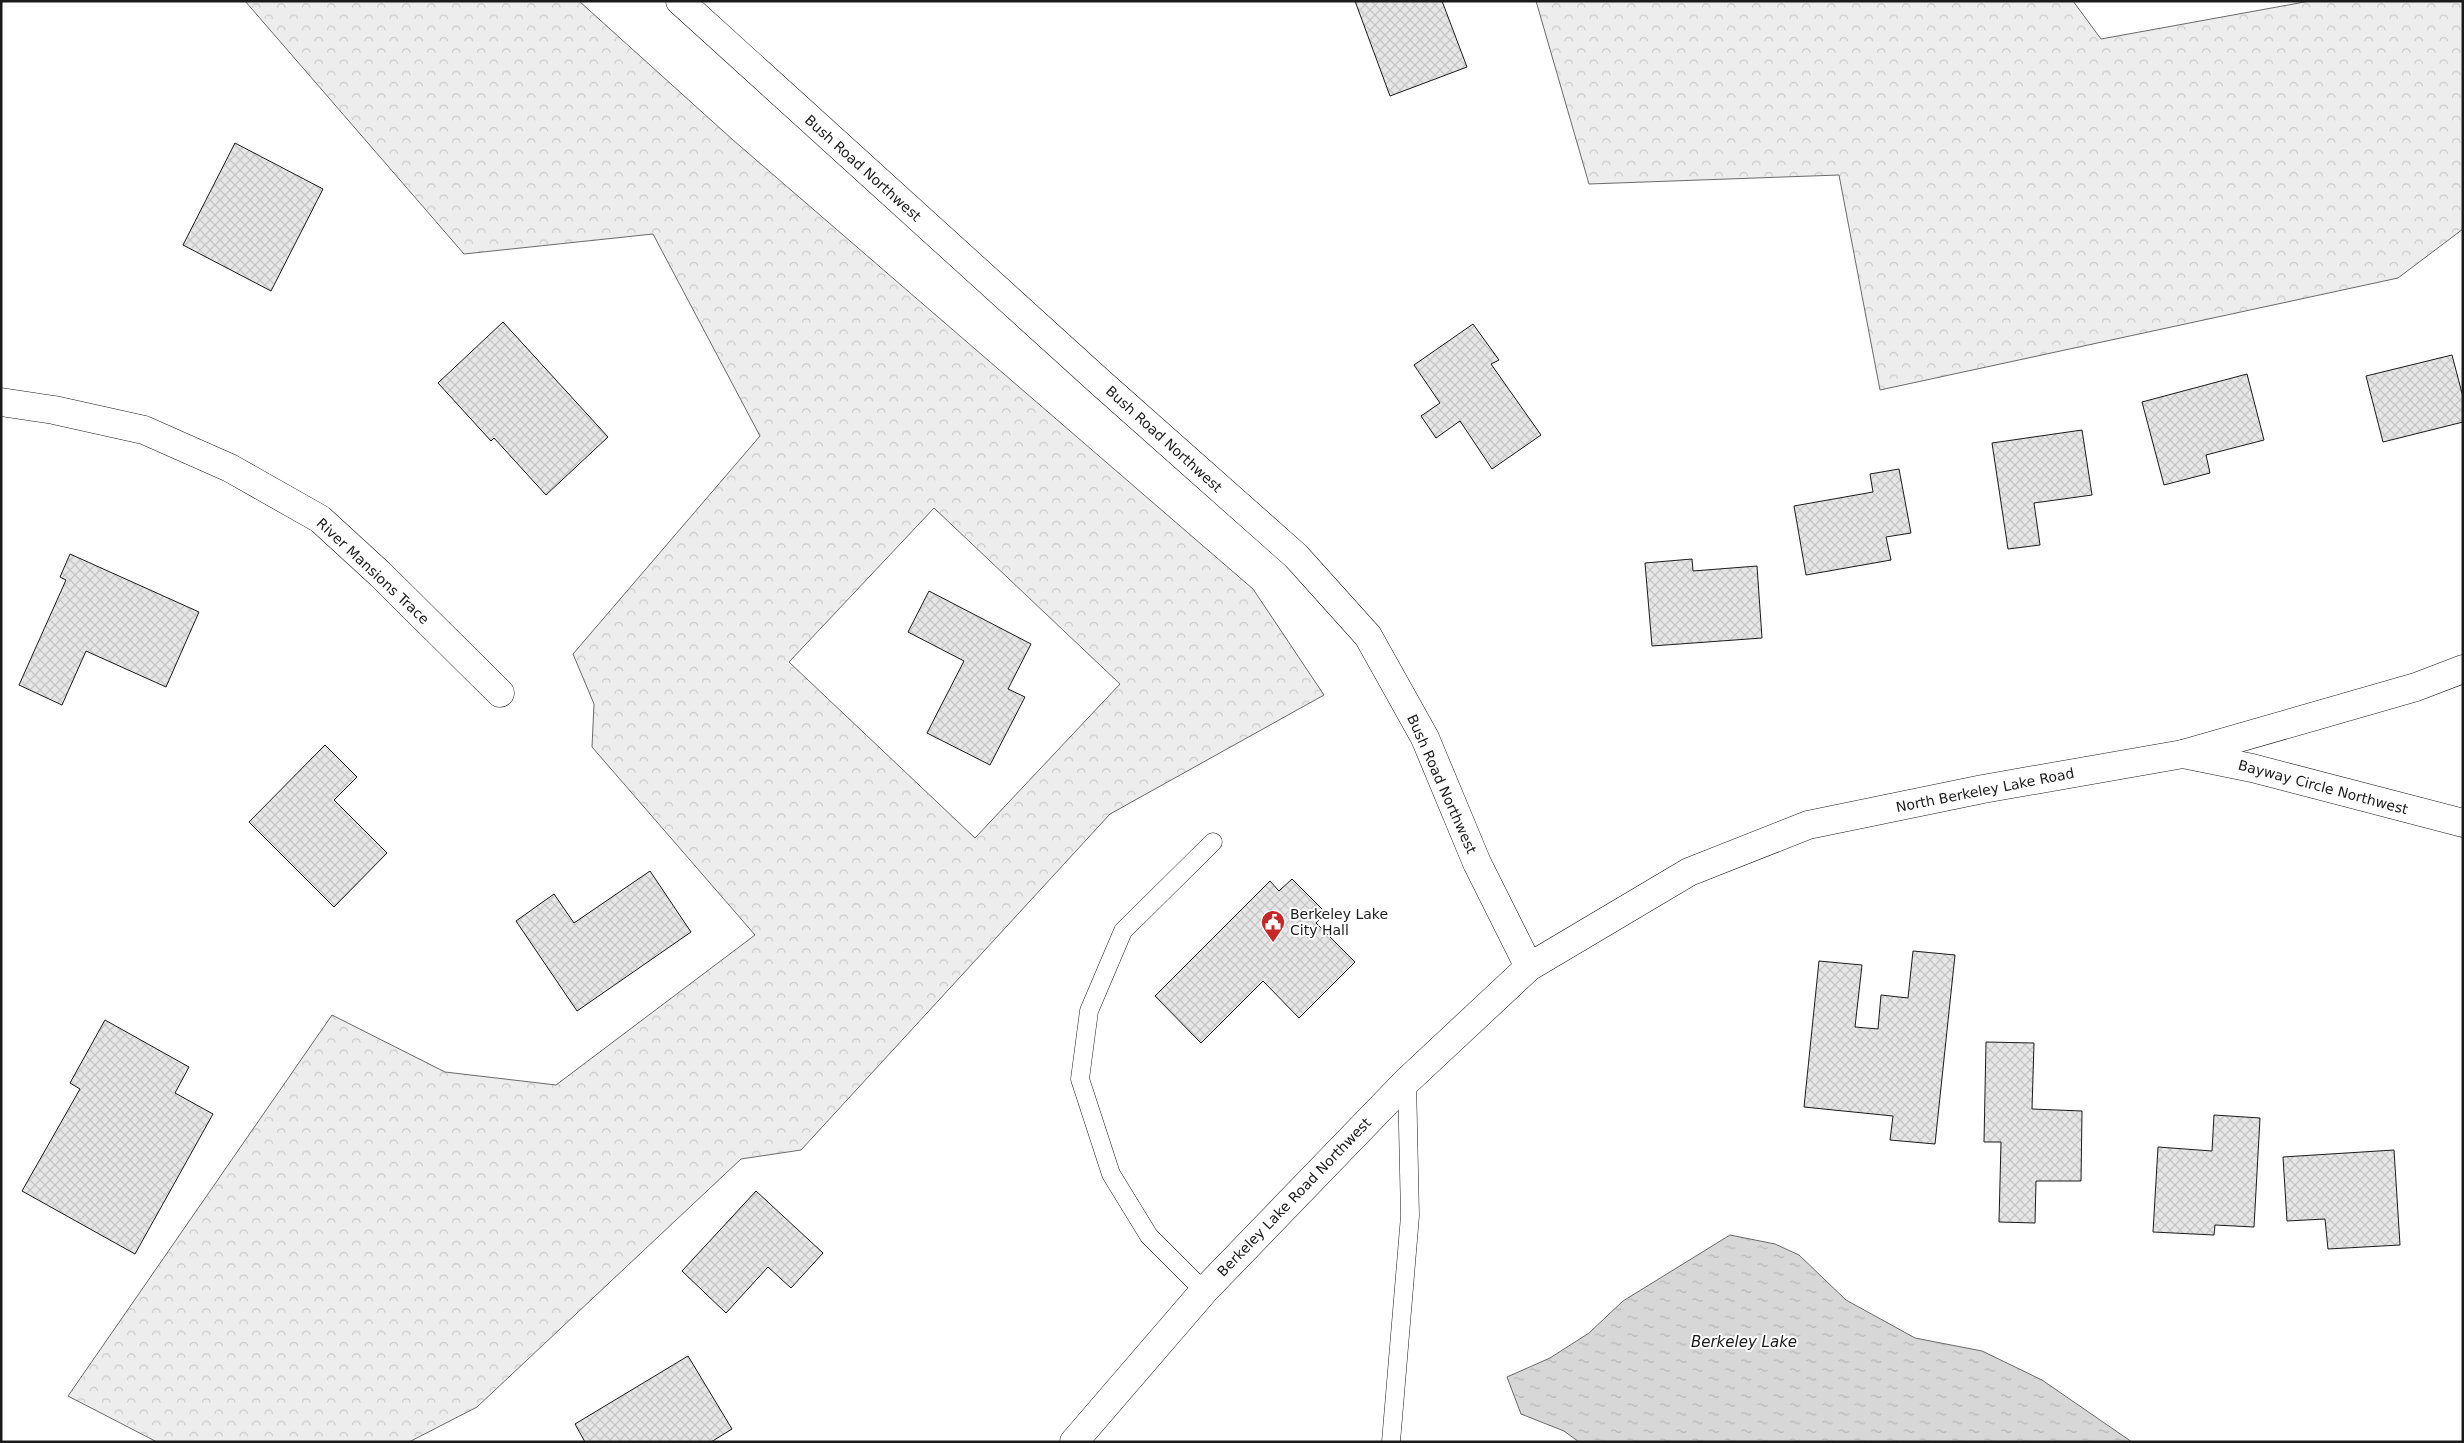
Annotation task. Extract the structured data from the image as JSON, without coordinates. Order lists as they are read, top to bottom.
{
  "streets": {
    "street": [
      "Bush Road Northwest",
      "River Mansions Trace",
      "Bayway Circle Northwest",
      "North Berkeley Lake Road",
      "Berkeley Lake Road Northwest"
    ]
  },
  "crossings": [
    ["Bush Road Northwest", "North Berkeley Lake Road"],
    ["Bush Road Northwest", "Berkeley Lake Road Northwest"],
    ["Bayway Circle Northwest", "North Berkeley Lake Road"],
    ["North Berkeley Lake Road", "Berkeley Lake Road Northwest"]
  ],
  "water": ["Berkeley Lake"],
  "places": {
    "public building": ["Berkeley Lake City Hall"]
  }
}
